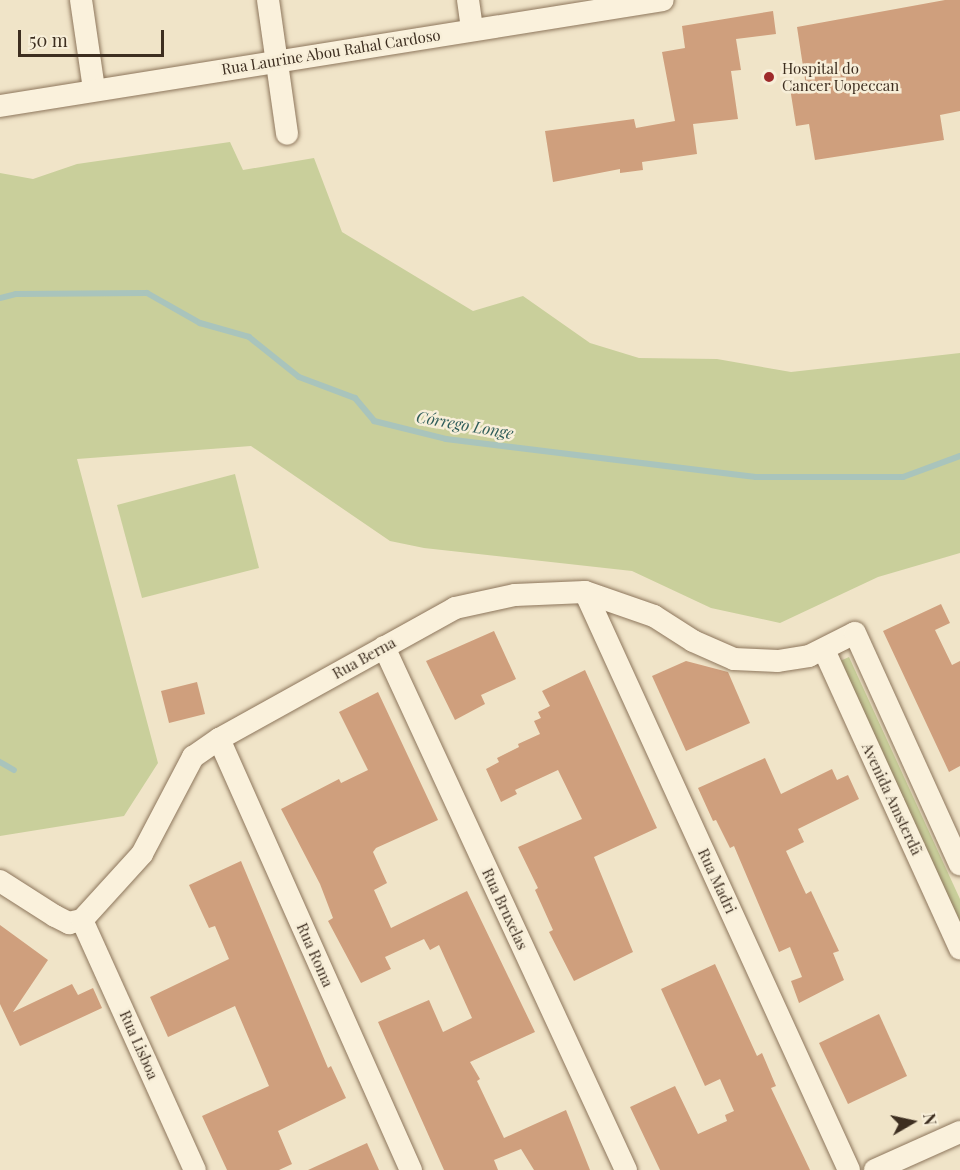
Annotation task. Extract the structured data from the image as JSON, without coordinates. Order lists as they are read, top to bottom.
{
  "streets": {
    "street": [
      "Rua Laurine Abou Rahal Cardoso",
      "Rua Berna",
      "Avenida Amsterdã",
      "Rua Madri",
      "Rua Bruxelas",
      "Rua Roma",
      "Rua Lisboa"
    ]
  },
  "crossings": [
    ["Rua Berna", "Avenida Amsterdã"],
    ["Rua Berna", "Rua Madri"],
    ["Rua Berna", "Rua Bruxelas"],
    ["Rua Berna", "Rua Roma"],
    ["Rua Berna", "Rua Lisboa"]
  ],
  "water": ["Córrego Longe"],
  "places": ["Hospital do Cancer Uopeccan"],
  "scale_bar": "50 m",
  "north": "right"
}
